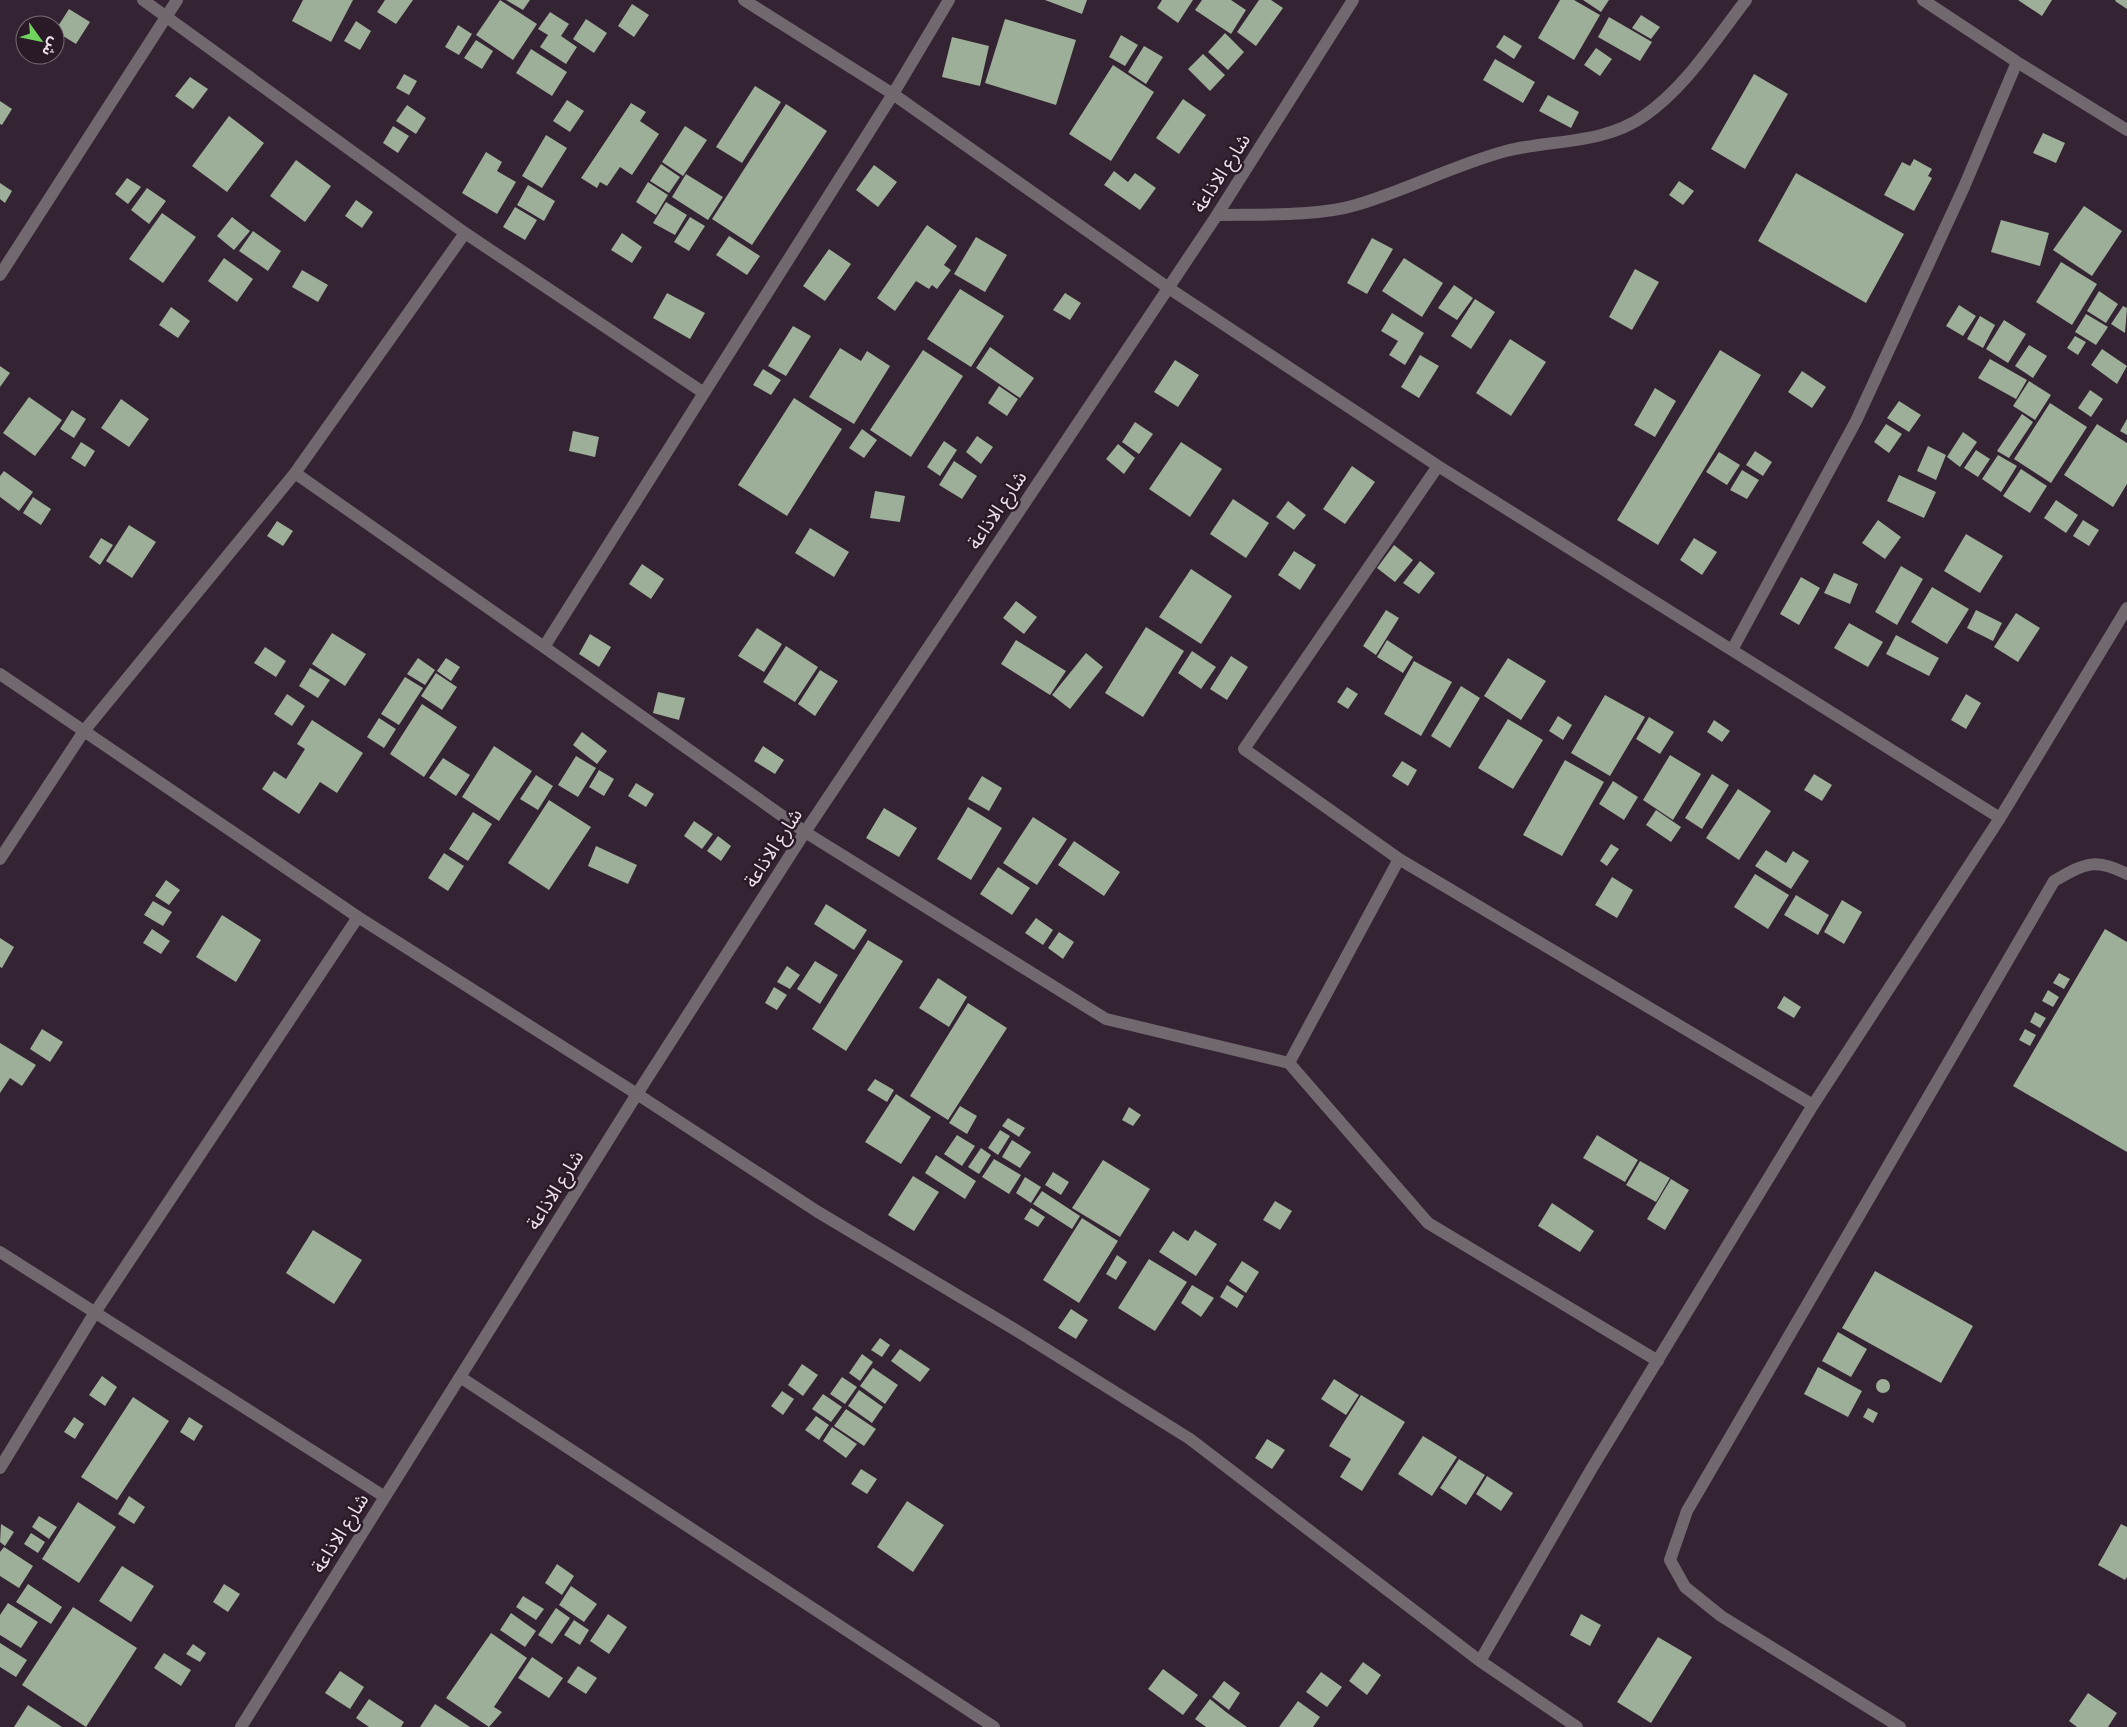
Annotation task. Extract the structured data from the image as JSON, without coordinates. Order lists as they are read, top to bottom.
{
  "streets": {
    "street": ["شارع الاذاعة"]
  },
  "north": "bottom right"
}
